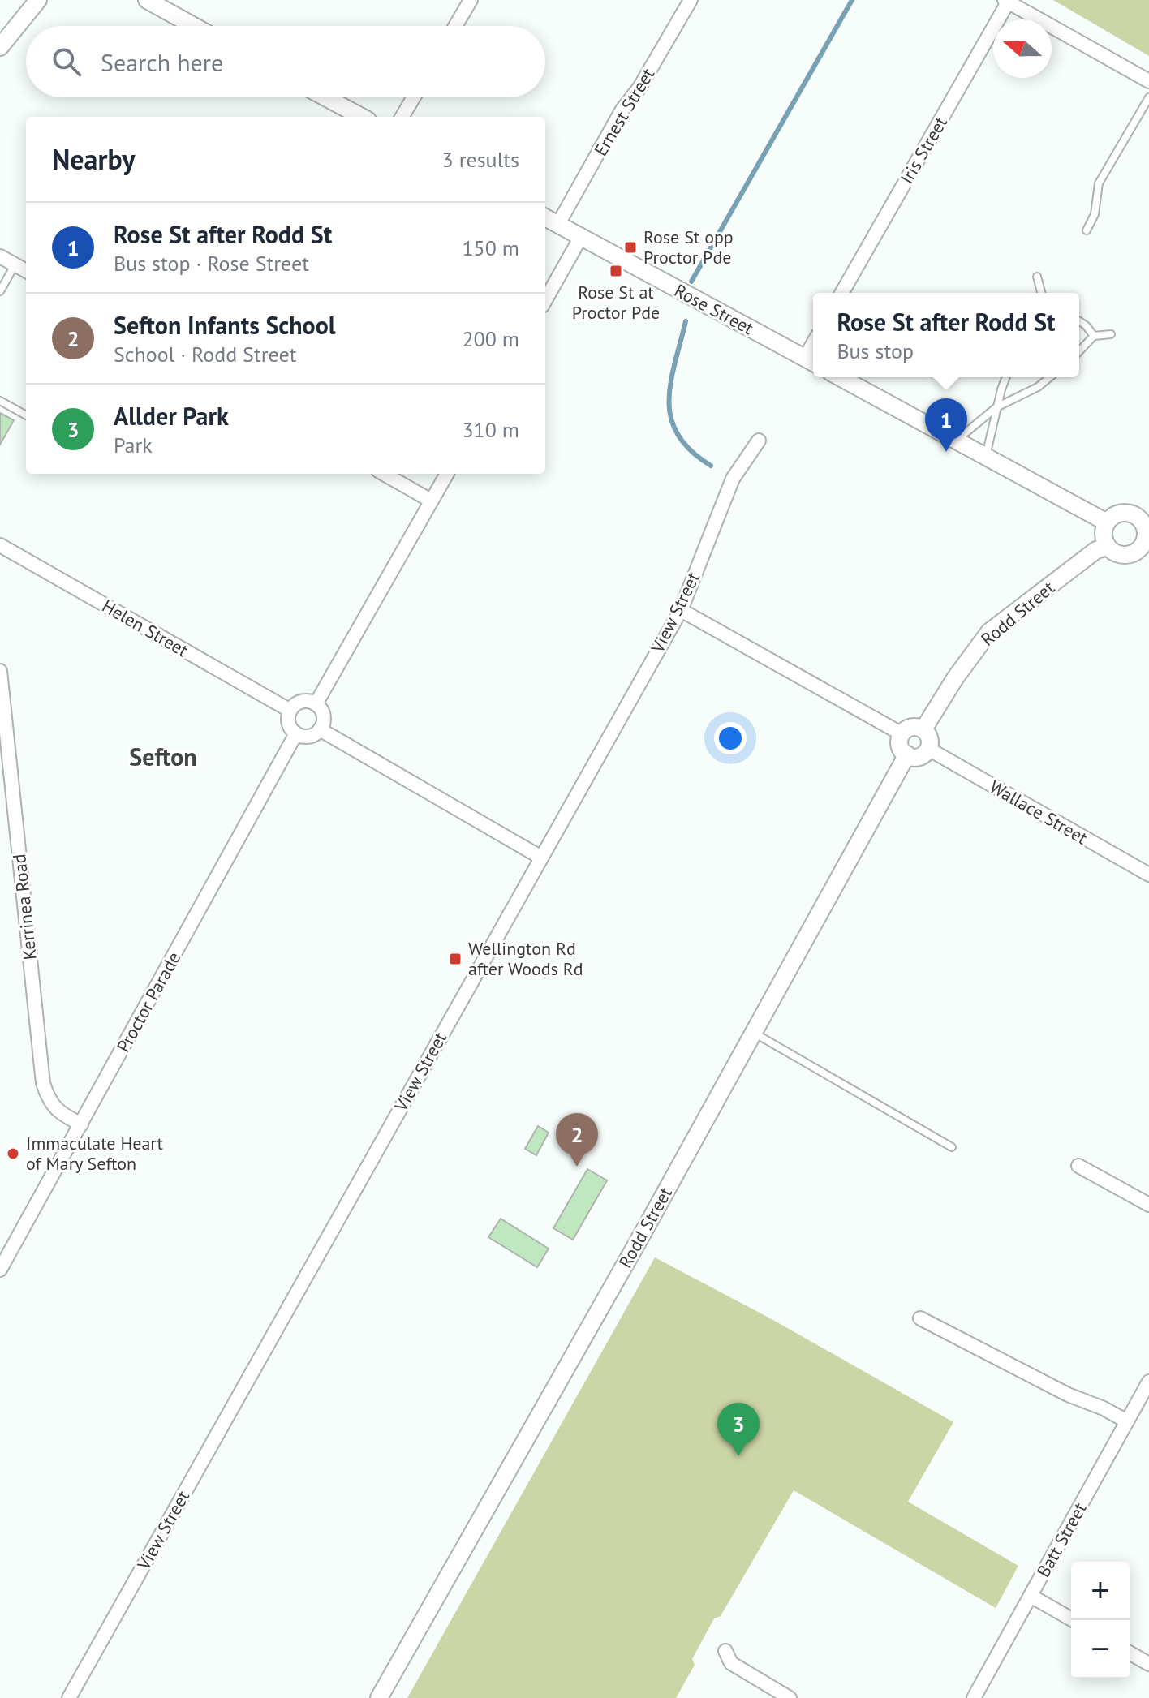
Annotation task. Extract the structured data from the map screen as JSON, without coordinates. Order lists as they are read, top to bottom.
{
  "streets": {
    "street": [
      "Ernest Street",
      "Iris Street",
      "Rose Street",
      "View Street",
      "Rodd Street",
      "Helen Street",
      "Wallace Street",
      "Kerrinea Road",
      "Proctor Parade",
      "Batt Street"
    ]
  },
  "crossings": [
    ["Ernest Street", "Rose Street"],
    ["Rodd Street", "Wallace Street"],
    ["Helen Street", "Proctor Parade"],
    ["Kerrinea Road", "Proctor Parade"]
  ],
  "districts": ["Sefton"],
  "places": {
    "transit": ["Rose St opp Proctor Pde", "Rose St at Proctor Pde", "Wellington Rd after Woods Rd"],
    "other": ["Immaculate Heart of Mary Sefton"]
  },
  "north": "left",
  "page": {
    "search": "Search here",
    "heading": ["Nearby", "3 results"],
    "list": [
      {
        "mark": "1",
        "name": "Rose St after Rodd St",
        "note": "Bus stop · Rose Street",
        "value": "150 m"
      },
      {
        "mark": "2",
        "name": "Sefton Infants School",
        "note": "School · Rodd Street",
        "value": "200 m"
      },
      {
        "mark": "3",
        "name": "Allder Park",
        "note": "Park",
        "value": "310 m"
      }
    ],
    "popup": ["Rose St after Rodd St", "Bus stop"],
    "pins": ["1", "2", "3"],
    "map_buttons": ["+", "−"]
  }
}
